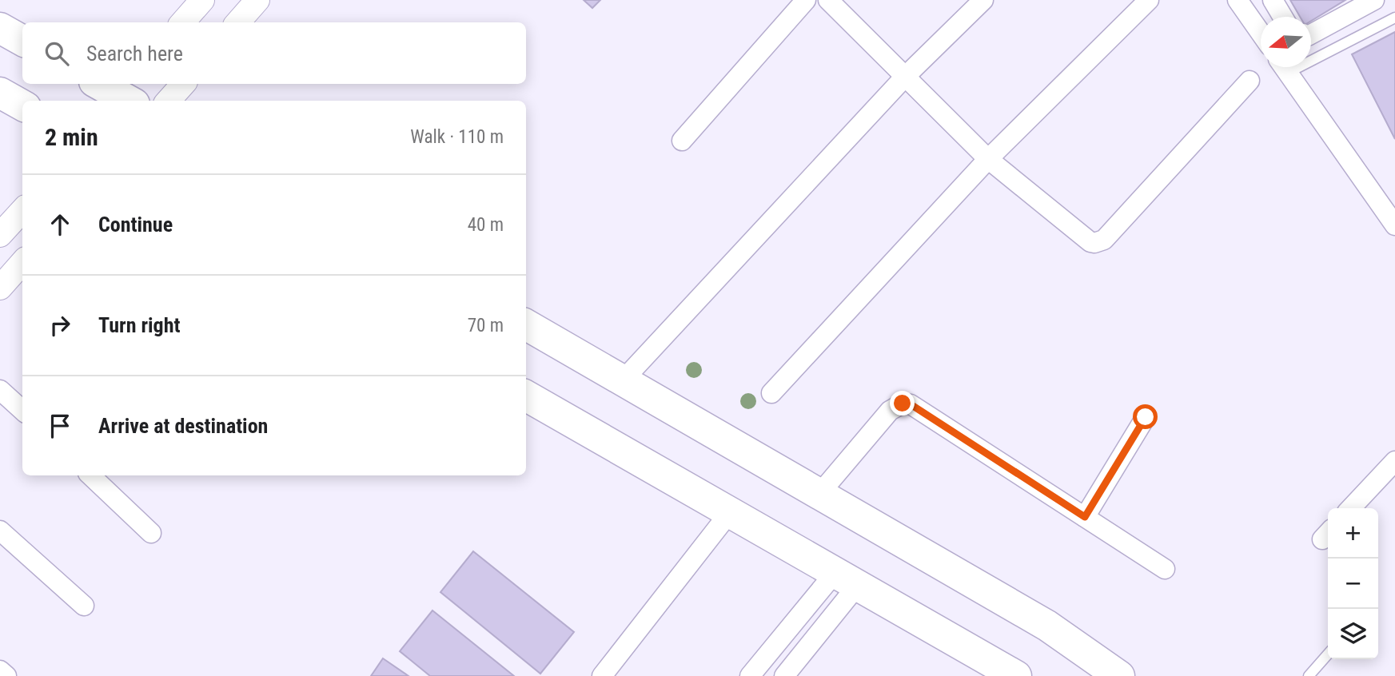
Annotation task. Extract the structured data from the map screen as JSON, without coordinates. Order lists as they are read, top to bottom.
{
  "north": "left",
  "page": {
    "search": "Search here",
    "heading": ["2 min", "Walk · 110 m"],
    "list": [
      ["Continue", "40 m"],
      ["Turn right", "70 m"],
      "Arrive at destination"
    ],
    "map_buttons": ["+", "−"]
  }
}
